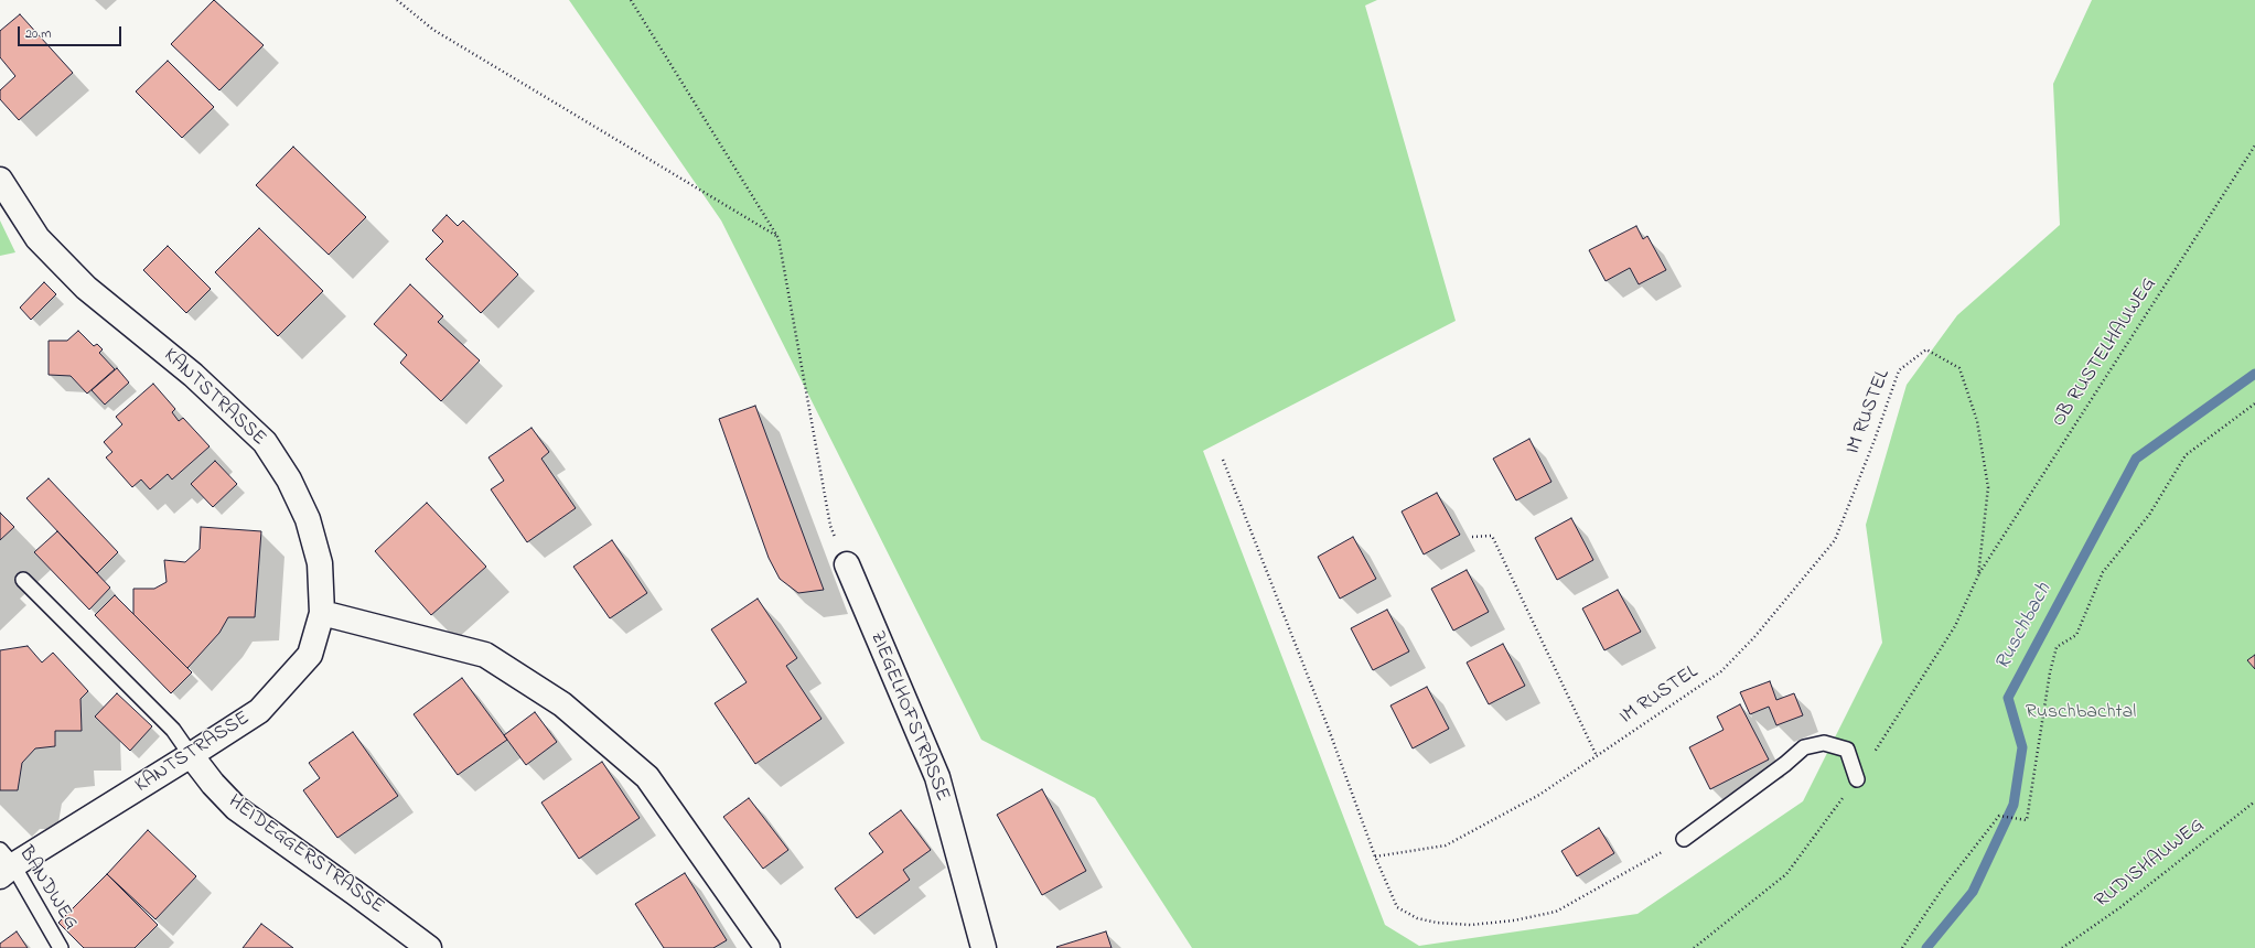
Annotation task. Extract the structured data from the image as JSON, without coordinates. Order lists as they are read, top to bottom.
{
  "streets": {
    "street": ["KANTSTRASSE", "ZIEGELHOFSTRASSE", "HEIDEGGERSTRASSE"],
    "lane": ["BANDWEG"],
    "path": ["OB RUSTELHAUWEG", "IM RUSTEL", "RUDISHAUWEG"]
  },
  "crossings": [
    ["OB RUSTELHAUWEG", "IM RUSTEL"],
    ["KANTSTRASSE", "HEIDEGGERSTRASSE"],
    ["KANTSTRASSE", "BANDWEG"]
  ],
  "water": ["Ruschbach"],
  "parks": ["Ruschbachtal"],
  "scale_bar": "20 m"
}
